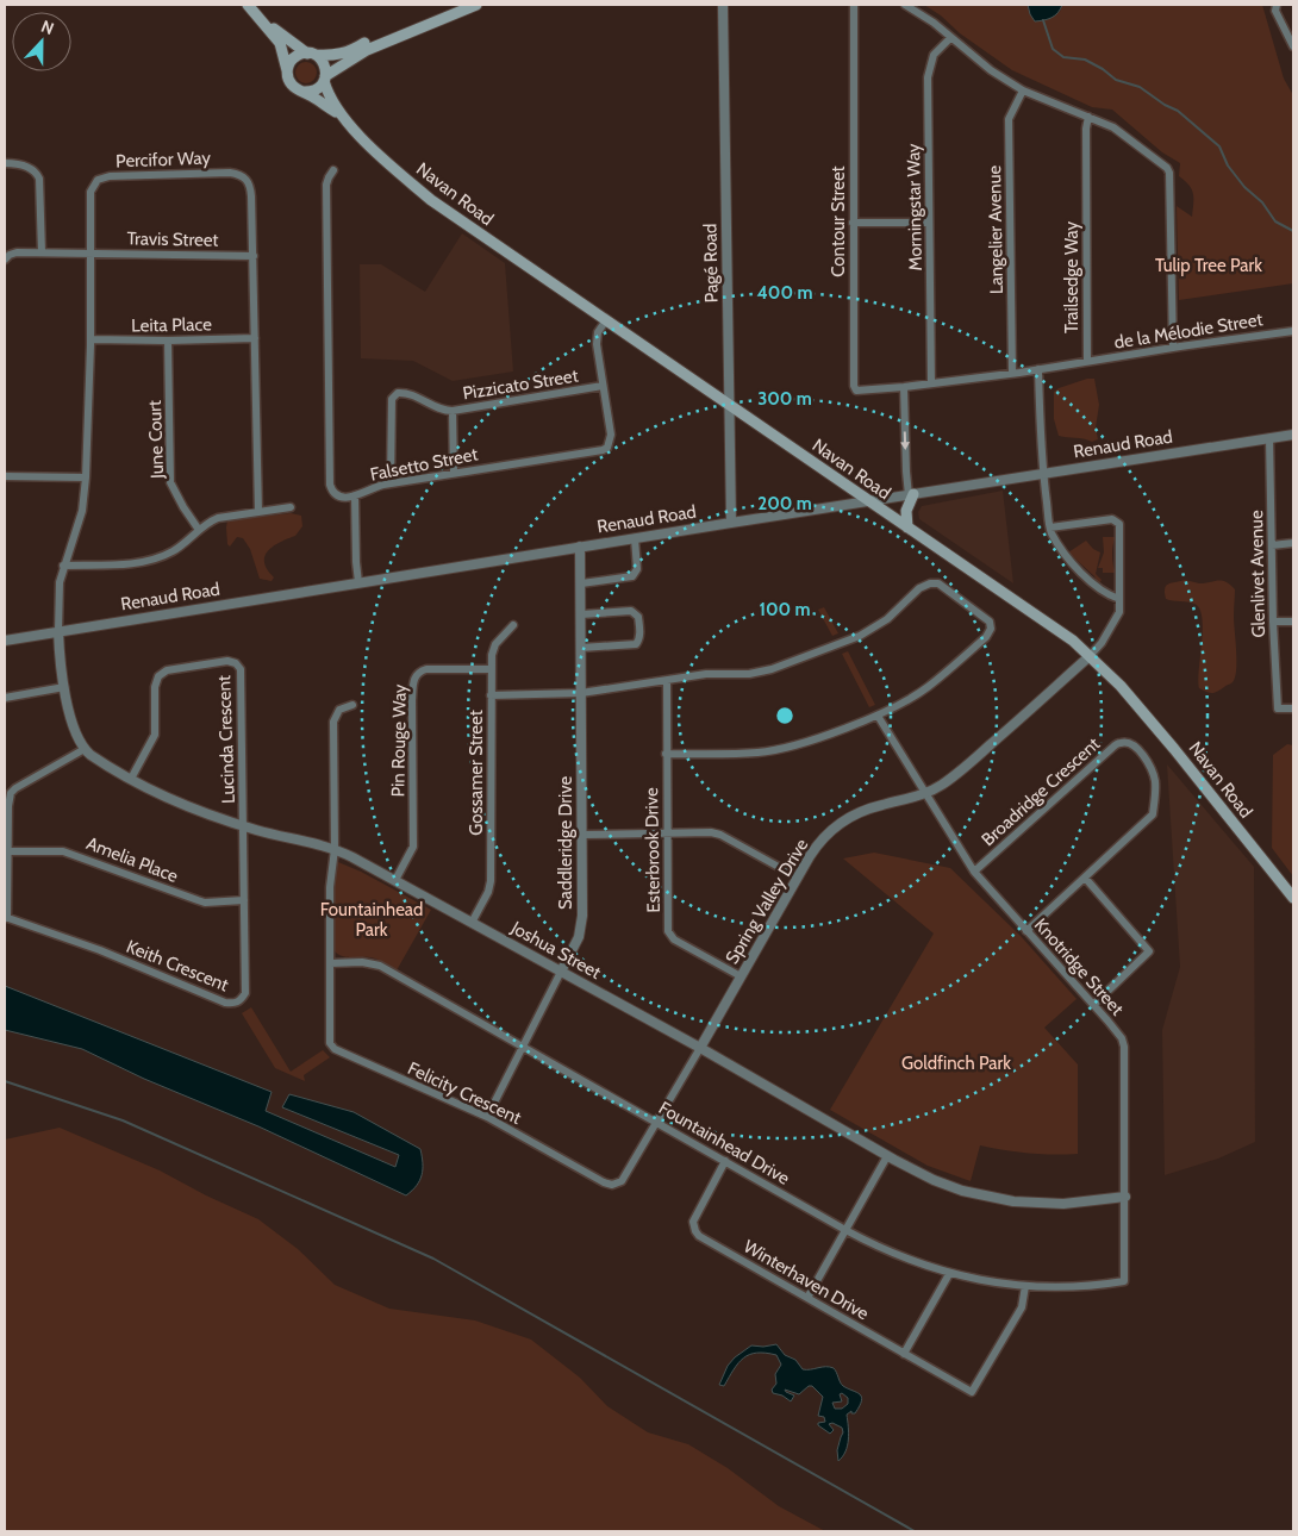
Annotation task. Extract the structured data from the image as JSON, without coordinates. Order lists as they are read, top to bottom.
{
  "streets": {
    "main road": ["Navan Road"],
    "street": [
      "Percifor Way",
      "Morningstar Way",
      "Contour Street",
      "Langelier Avenue",
      "Travis Street",
      "Pagé Road",
      "Trailsedge Way",
      "Leita Place",
      "de la Mélodie Street",
      "Pizzicato Street",
      "June Court",
      "Renaud Road",
      "Falsetto Street",
      "Glenlivet Avenue",
      "Lucinda Crescent",
      "Pin Rouge Way",
      "Gossamer Street",
      "Broadridge Crescent",
      "Saddleridge Drive",
      "Esterbrook Drive",
      "Amelia Place",
      "Spring Valley Drive",
      "Joshua Street",
      "Keith Crescent",
      "Knotridge Street",
      "Felicity Crescent",
      "Fountainhead Drive",
      "Winterhaven Drive"
    ]
  },
  "crossings": [
    ["Percifor Way", "Travis Street"],
    ["Percifor Way", "Leita Place"],
    ["Percifor Way", "Renaud Road"],
    ["Percifor Way", "Joshua Street"],
    ["Navan Road", "Pagé Road"],
    ["Navan Road", "Renaud Road"],
    ["Navan Road", "Falsetto Street"],
    ["Navan Road", "Spring Valley Drive"],
    ["Pagé Road", "Renaud Road"],
    ["Trailsedge Way", "de la Mélodie Street"],
    ["Leita Place", "June Court"],
    ["Pizzicato Street", "Falsetto Street"],
    ["Renaud Road", "Glenlivet Avenue"],
    ["Renaud Road", "Saddleridge Drive"],
    ["Renaud Road", "Joshua Street"],
    ["Lucinda Crescent", "Joshua Street"],
    ["Lucinda Crescent", "Keith Crescent"],
    ["Pin Rouge Way", "Gossamer Street"],
    ["Pin Rouge Way", "Joshua Street"],
    ["Gossamer Street", "Joshua Street"],
    ["Broadridge Crescent", "Knotridge Street"],
    ["Saddleridge Drive", "Joshua Street"],
    ["Saddleridge Drive", "Felicity Crescent"],
    ["Saddleridge Drive", "Fountainhead Drive"],
    ["Esterbrook Drive", "Spring Valley Drive"],
    ["Amelia Place", "Keith Crescent"],
    ["Spring Valley Drive", "Joshua Street"],
    ["Spring Valley Drive", "Knotridge Street"],
    ["Spring Valley Drive", "Felicity Crescent"],
    ["Joshua Street", "Keith Crescent"],
    ["Joshua Street", "Knotridge Street"],
    ["Joshua Street", "Felicity Crescent"],
    ["Knotridge Street", "Fountainhead Drive"],
    ["Felicity Crescent", "Fountainhead Drive"],
    ["Fountainhead Drive", "Winterhaven Drive"]
  ],
  "parks": ["Tulip Tree Park", "Fountainhead Park", "Goldfinch Park"],
  "north": "top",
  "rings": [
    "400 m",
    "300 m",
    "200 m",
    "100 m"
  ]
}
